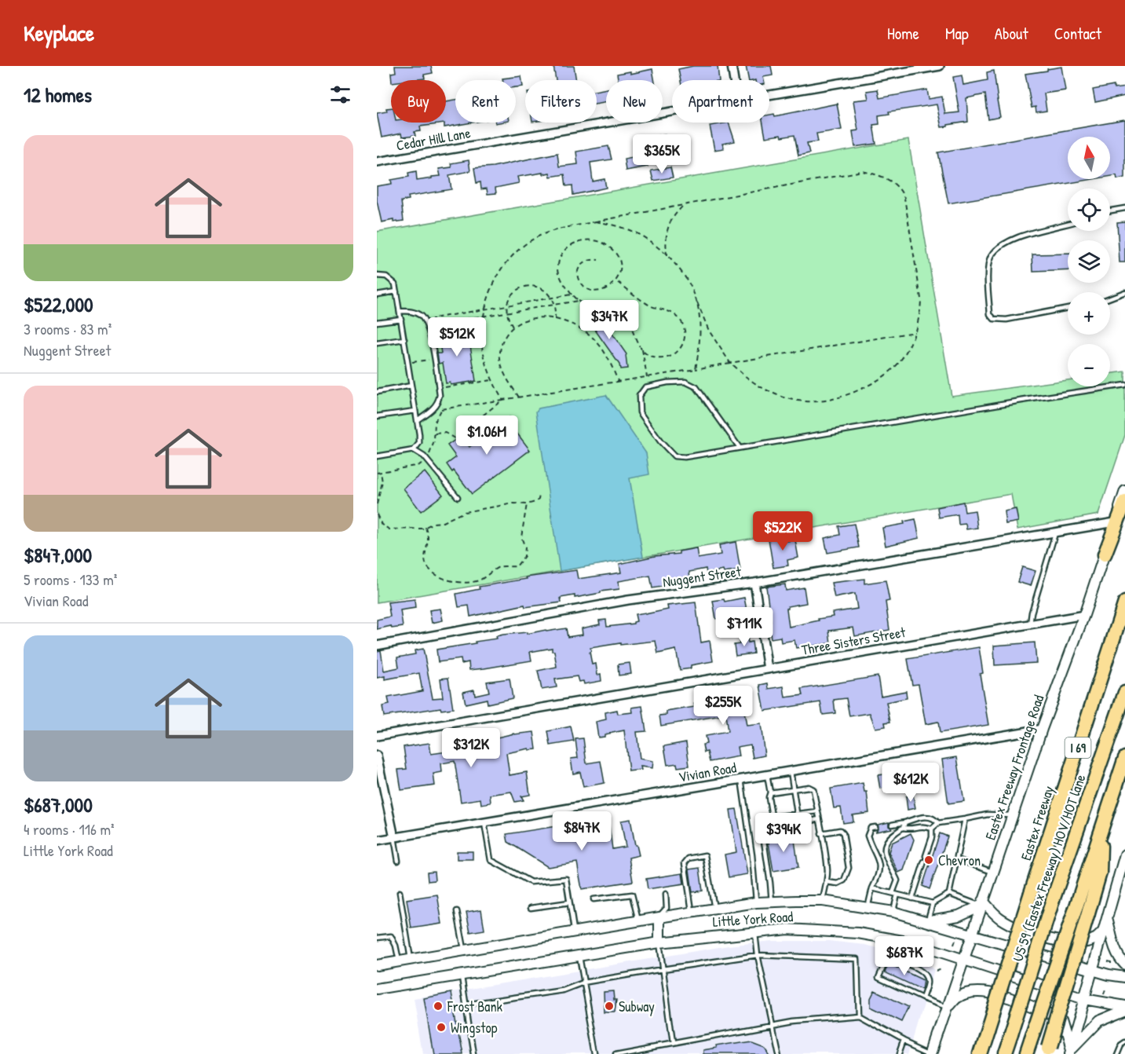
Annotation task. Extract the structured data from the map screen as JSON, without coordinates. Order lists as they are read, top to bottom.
{
  "streets": {
    "highway": ["I 69", "Eastex Freeway", "US 59 (Eastex Freeway) HOV/HOT lane"],
    "main road": ["Eastex Freeway Frontage Road", "Little York Road"],
    "street": [
      "Cedar Hill Lane",
      "Nuggent Street",
      "Three Sisters Street",
      "Vivian Road"
    ]
  },
  "crossings": [
    ["Nuggent Street", "Eastex Freeway Frontage Road"],
    ["Three Sisters Street", "Eastex Freeway Frontage Road"],
    ["Eastex Freeway Frontage Road", "Vivian Road"],
    ["Eastex Freeway Frontage Road", "Little York Road"]
  ],
  "places": [
    "Chevron",
    "Frost Bank",
    "Subway",
    "Wingstop"
  ],
  "north": "top",
  "page": {
    "header": "Keyplace",
    "nav": [
      "Home",
      "Map",
      "About",
      "Contact"
    ],
    "heading": "12 homes",
    "chip": [
      "Buy",
      "Rent",
      "Filters",
      "New",
      "Apartment"
    ],
    "list": [
      {
        "name": "$522,000",
        "note": "3 rooms · 83 m² · Nuggent Street"
      },
      {
        "name": "$847,000",
        "note": "5 rooms · 133 m² · Vivian Road"
      },
      {
        "name": "$687,000",
        "note": "4 rooms · 116 m² · Little York Road"
      }
    ],
    "price": [
      "$365K",
      "$347K",
      "$512K",
      "$1.06M",
      "$522K",
      "$711K",
      "$255K",
      "$312K",
      "$612K",
      "$847K",
      "$394K",
      "$687K"
    ],
    "map_buttons": ["+", "−"]
  }
}
